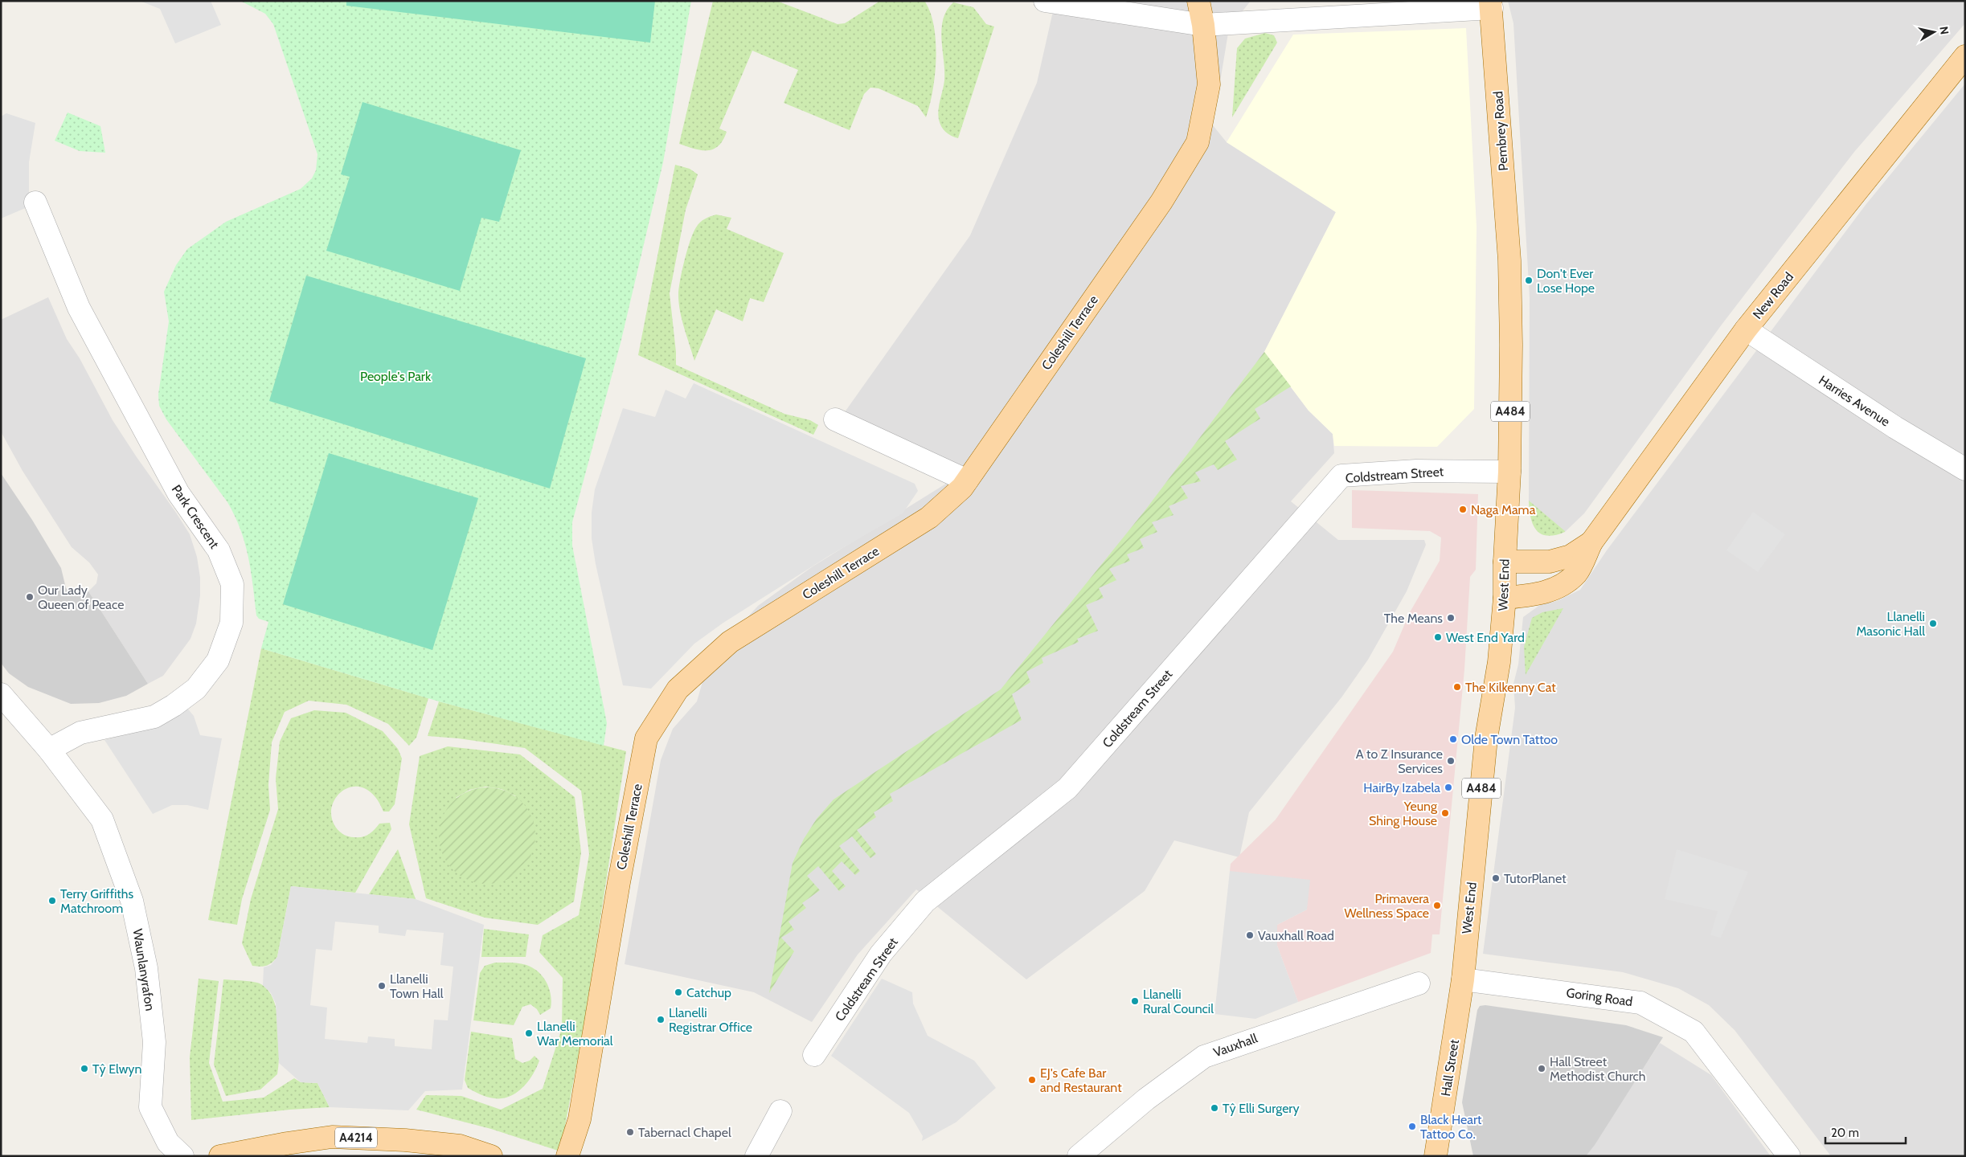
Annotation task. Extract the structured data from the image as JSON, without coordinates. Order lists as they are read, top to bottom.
{
  "streets": {
    "main road": [
      "Pembrey Road",
      "New Road",
      "Coleshill Terrace",
      "A484",
      "West End",
      "Hall Street",
      "A4214"
    ],
    "street": [
      "Harries Avenue",
      "Coldstream Street",
      "Park Crescent",
      "Waunlanyrafon",
      "Goring Road",
      "Vauxhall"
    ]
  },
  "crossings": [
    ["Pembrey Road", "West End"],
    ["New Road", "Harries Avenue"],
    ["New Road", "West End"],
    ["A484", "Hall Street"],
    ["Coldstream Street", "West End"],
    ["Park Crescent", "Waunlanyrafon"],
    ["West End", "Goring Road"],
    ["West End", "Hall Street"],
    ["Goring Road", "Hall Street"]
  ],
  "parks": ["People's Park"],
  "places": [
    "Don't Ever Lose Hope",
    "Naga Mama",
    "Our Lady Queen of Peace",
    "The Means",
    "Llanelli Masonic Hall",
    "West End Yard",
    "The Kilkenny Cat",
    "Olde Town Tattoo",
    "A to Z Insurance Services",
    "HairBy Izabela",
    "Yeung Shing House",
    "TutorPlanet",
    "Terry Griffiths Matchroom",
    "Primavera Wellness Space",
    "Vauxhall Road",
    "Llanelli Town Hall",
    "Catchup",
    "Llanelli Rural Council",
    "Llanelli Registrar Office",
    "Llanelli War Memorial",
    "Tŷ Elwyn",
    "Hall Street Methodist Church",
    "EJ's Cafe Bar and Restaurant",
    "Tŷ Elli Surgery",
    "Black Heart Tattoo Co.",
    "Tabernacl Chapel"
  ],
  "scale_bar": "20 m",
  "north": "right"
}
